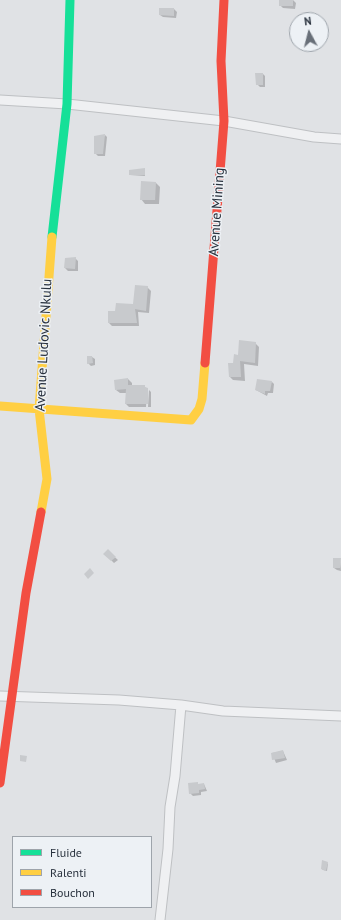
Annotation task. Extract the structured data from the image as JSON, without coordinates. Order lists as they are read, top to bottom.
{
  "streets": {
    "street": ["Avenue Mining", "Avenue Ludovic Nkulu"]
  },
  "crossings": [
    ["Avenue Mining", "Avenue Ludovic Nkulu"]
  ],
  "legend": ["Fluide", "Ralenti", "Bouchon"],
  "north": "top"
}
